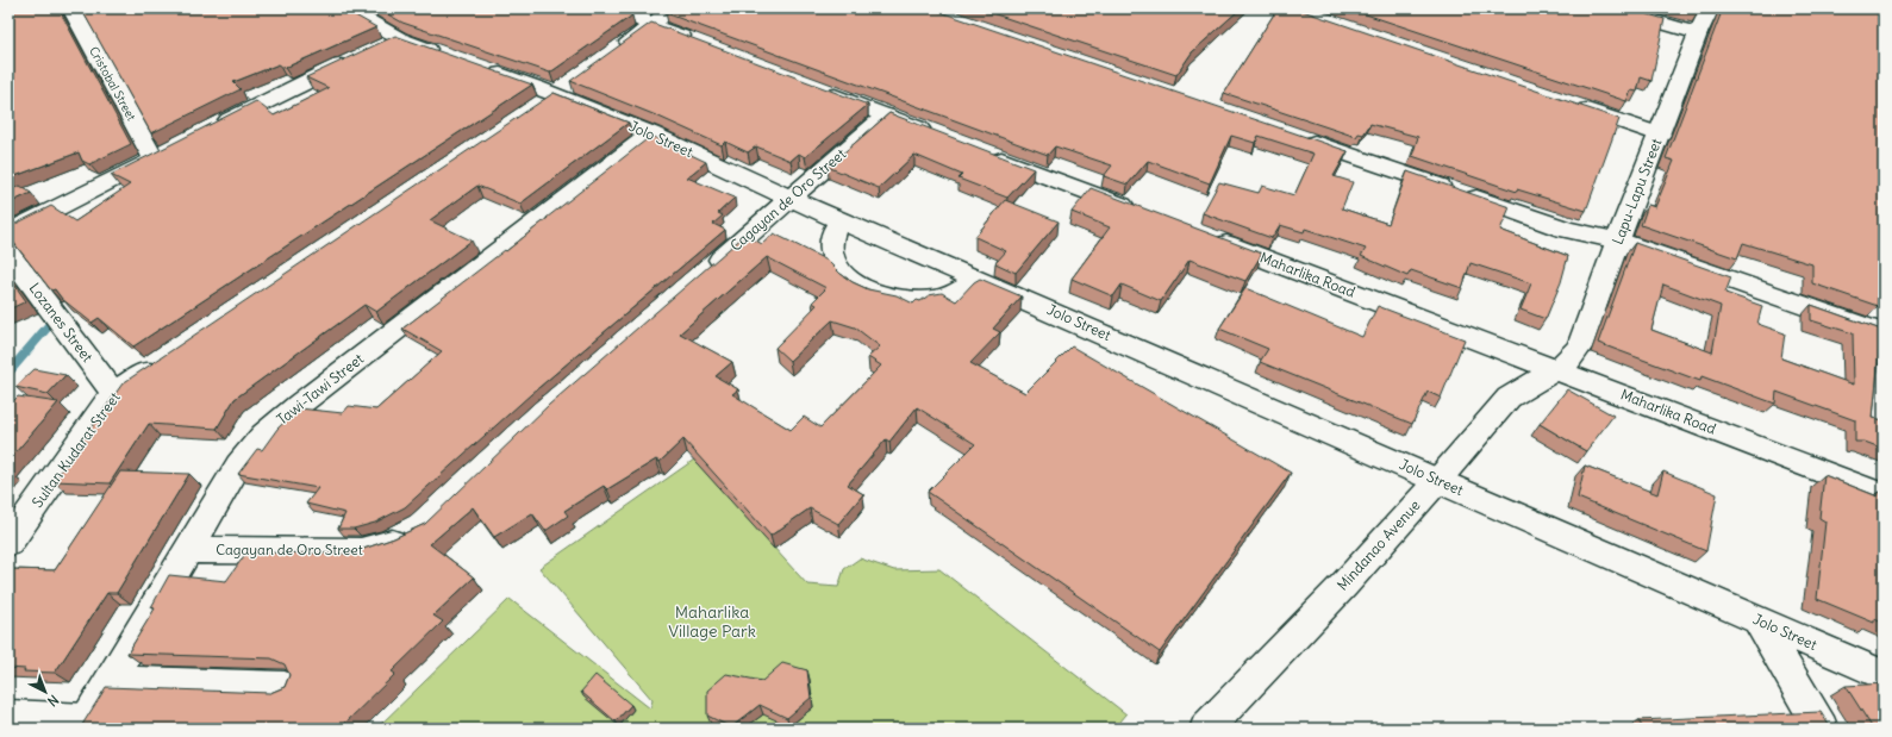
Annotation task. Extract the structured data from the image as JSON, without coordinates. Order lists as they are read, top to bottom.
{
  "streets": {
    "street": [
      "Cristobal Street",
      "Jolo Street",
      "Lapu-Lapu Street",
      "Cagayan de Oro Street",
      "Maharlika Road",
      "Lozanes Street",
      "Tawi-Tawi Street",
      "Sultan Kudarat Street",
      "Mindanao Avenue"
    ]
  },
  "crossings": [
    ["Jolo Street", "Cagayan de Oro Street"],
    ["Jolo Street", "Tawi-Tawi Street"],
    ["Jolo Street", "Mindanao Avenue"],
    ["Lapu-Lapu Street", "Maharlika Road"],
    ["Lapu-Lapu Street", "Mindanao Avenue"],
    ["Cagayan de Oro Street", "Tawi-Tawi Street"],
    ["Maharlika Road", "Mindanao Avenue"],
    ["Lozanes Street", "Sultan Kudarat Street"]
  ],
  "parks": ["Maharlika Village Park"],
  "north": "bottom right"
}
